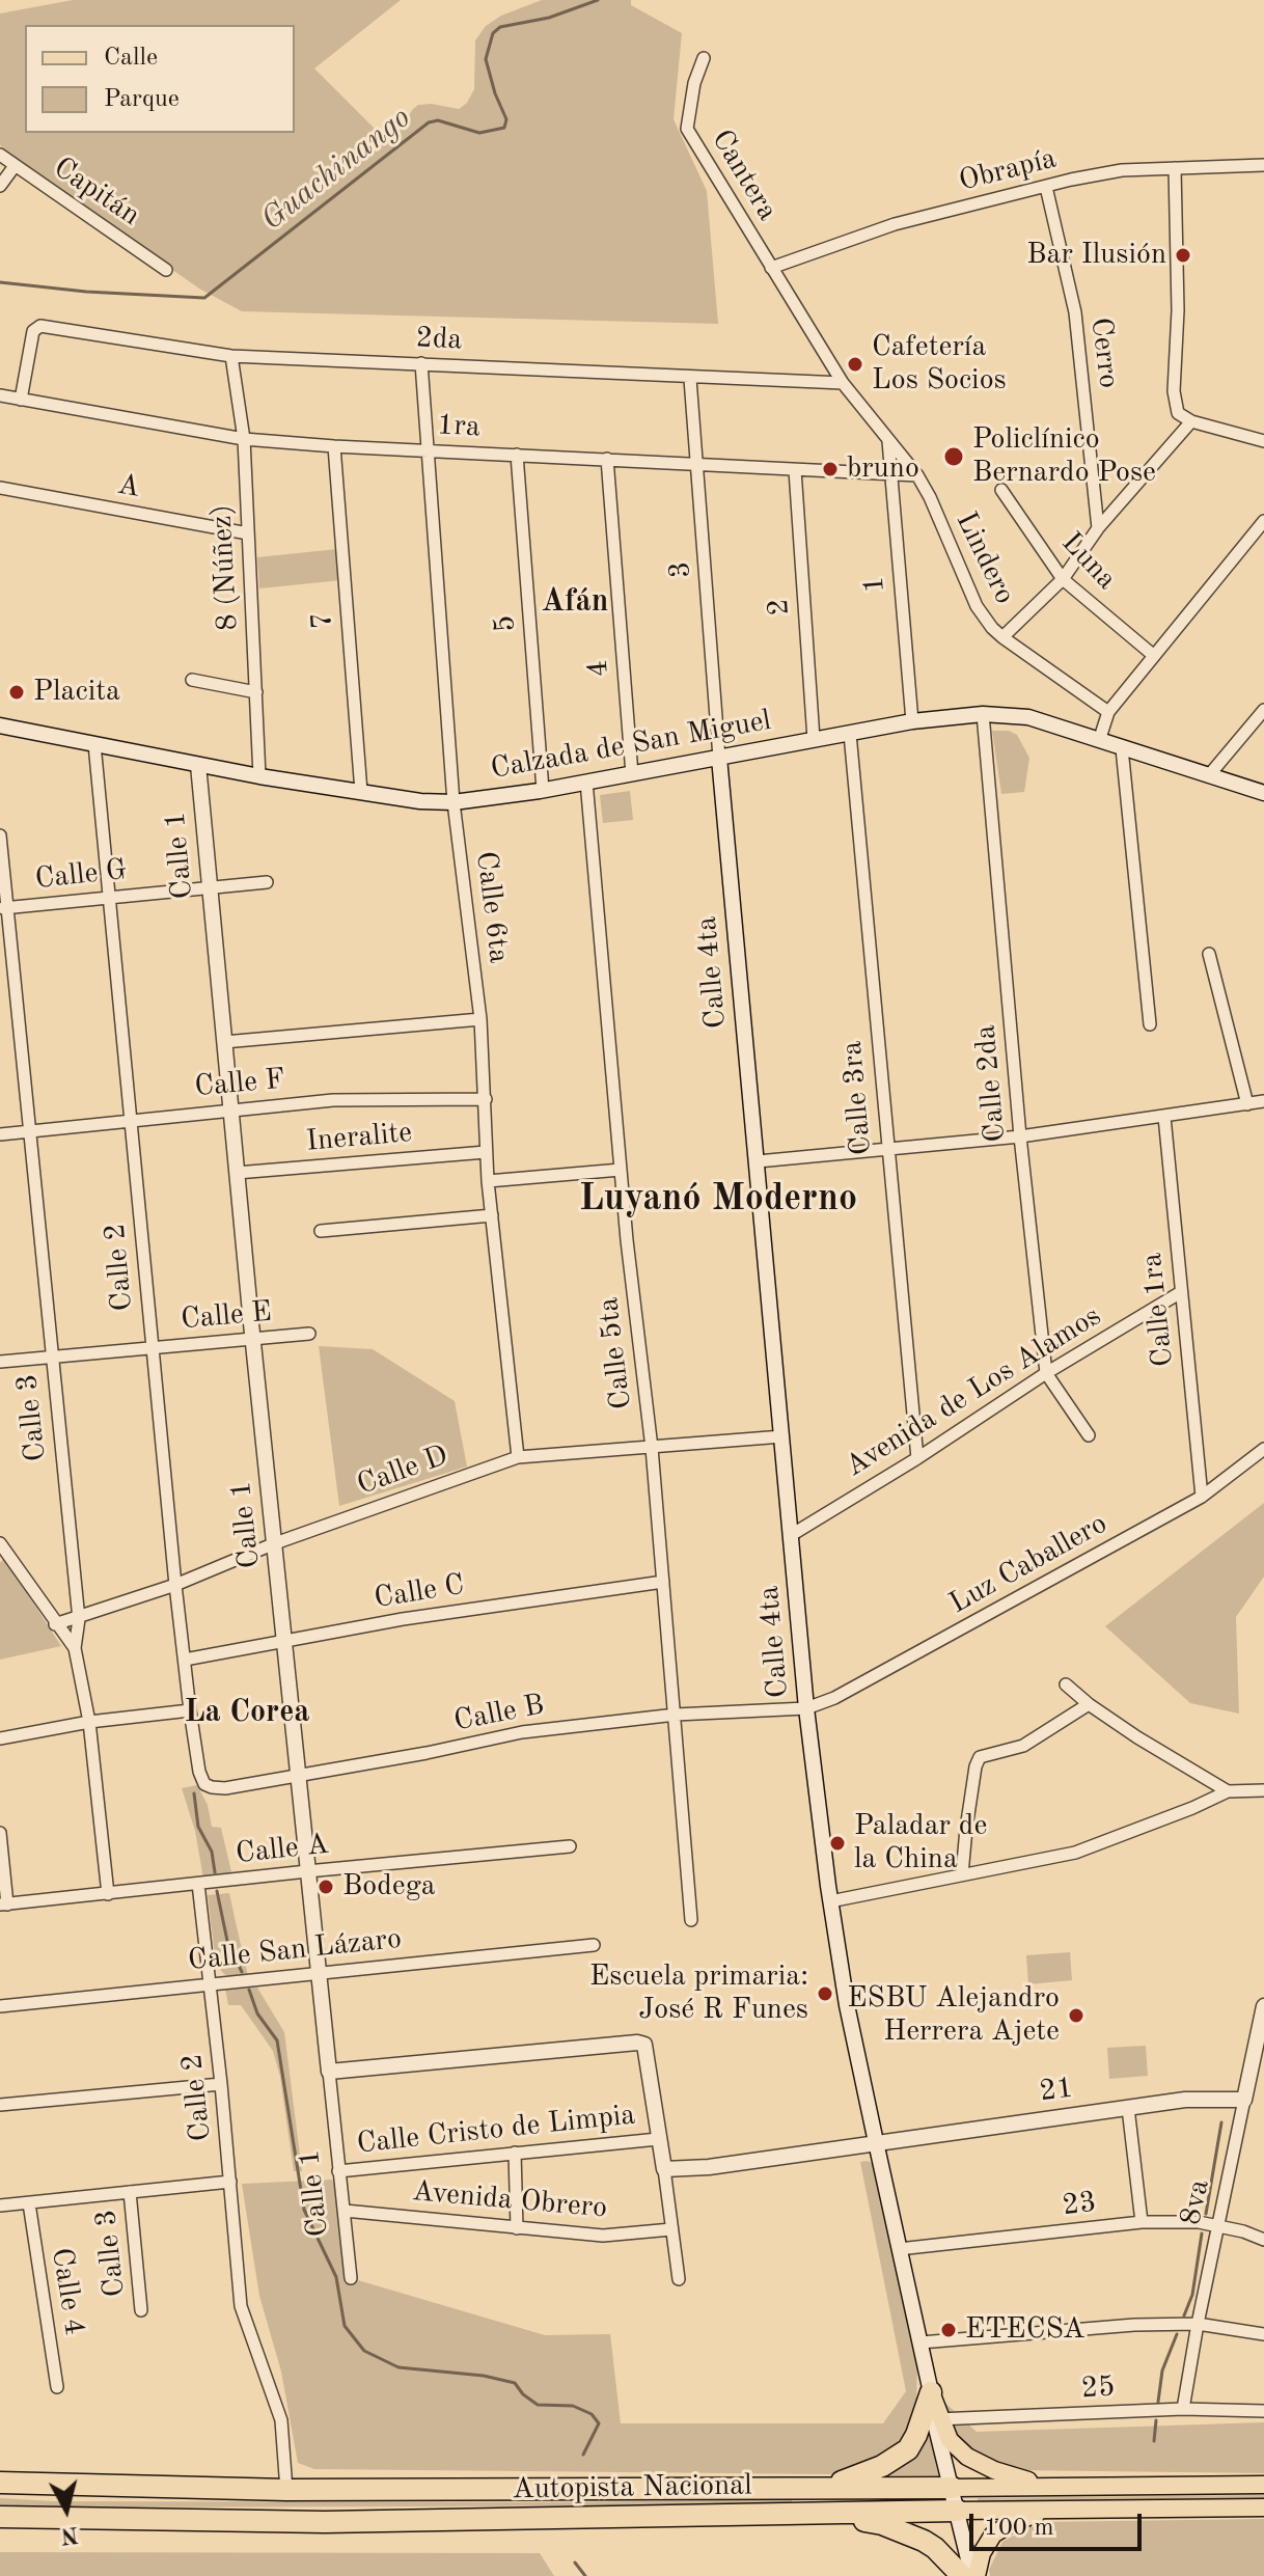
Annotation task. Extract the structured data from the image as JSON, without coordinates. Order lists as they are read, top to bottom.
{
  "streets": {
    "highway": ["Autopista Nacional"],
    "main road": [
      "Calzada de San Miguel",
      "Calle 1",
      "Calle 4ta",
      "21",
      "8va"
    ],
    "street": [
      "Obrapía",
      "Cantera",
      "Capitán",
      "2da",
      "Cerro",
      "1ra",
      "A",
      "Lindero",
      "Luna",
      "8 (Núñez)",
      "3",
      "1",
      "2",
      "7",
      "5",
      "4",
      "Calle G",
      "Calle 6ta",
      "Calle F",
      "Calle 2da",
      "Calle 3ra",
      "Ineralite",
      "Calle 2",
      "Calle 1ra",
      "Calle E",
      "Calle 5ta",
      "Avenida de Los Alamos",
      "Calle 3",
      "Calle D",
      "Luz Caballero",
      "Calle C",
      "Calle B",
      "Calle A",
      "Calle San Lázaro",
      "Calle Cristo de Limpia",
      "Avenida Obrero",
      "23",
      "Calle 4",
      "25"
    ]
  },
  "crossings": [
    ["Obrapía", "Cantera"],
    ["Obrapía", "Cerro"],
    ["Obrapía", "Lindero"],
    ["Cantera", "Lindero"],
    ["2da", "1ra"],
    ["2da", "Lindero"],
    ["2da", "8 (Núñez)"],
    ["2da", "3"],
    ["2da", "Calle 6ta"],
    ["1ra", "Lindero"],
    ["1ra", "8 (Núñez)"],
    ["1ra", "3"],
    ["1ra", "1"],
    ["1ra", "2"],
    ["1ra", "7"],
    ["1ra", "5"],
    ["1ra", "4"],
    ["1ra", "Calle 6ta"],
    ["A", "8 (Núñez)"],
    ["Lindero", "1"],
    ["8 (Núñez)", "Calzada de San Miguel"],
    ["3", "Calzada de San Miguel"],
    ["3", "Calle 4ta"],
    ["1", "Calzada de San Miguel"],
    ["2", "Calzada de San Miguel"],
    ["7", "Calzada de San Miguel"],
    ["5", "Calzada de San Miguel"],
    ["4", "Calzada de San Miguel"],
    ["Calzada de San Miguel", "Calle 1"],
    ["Calzada de San Miguel", "Calle 6ta"],
    ["Calzada de San Miguel", "Calle 4ta"],
    ["Calzada de San Miguel", "Calle 2da"],
    ["Calzada de San Miguel", "Calle 3ra"],
    ["Calzada de San Miguel", "Calle 2"],
    ["Calzada de San Miguel", "Calle 5ta"],
    ["Calle 1", "Calle G"],
    ["Calle 1", "Calle F"],
    ["Calle 1", "Ineralite"],
    ["Calle 1", "Calle E"],
    ["Calle 1", "Calle D"],
    ["Calle 1", "Calle C"],
    ["Calle 1", "Calle B"],
    ["Calle 1", "Calle A"],
    ["Calle 1", "Calle San Lázaro"],
    ["Calle 1", "Calle Cristo de Limpia"],
    ["Calle 1", "Avenida Obrero"],
    ["Calle G", "Calle 2"],
    ["Calle G", "Calle 3"],
    ["Calle 6ta", "Calle F"],
    ["Calle 6ta", "Ineralite"],
    ["Calle 6ta", "Calle D"],
    ["Calle 4ta", "Avenida de Los Alamos"],
    ["Calle 4ta", "Calle D"],
    ["Calle 4ta", "Luz Caballero"],
    ["Calle 4ta", "Calle B"],
    ["Calle 4ta", "21"],
    ["Calle 4ta", "23"],
    ["Calle F", "Calle 2"],
    ["Calle F", "Calle 3"],
    ["Calle 2da", "Avenida de Los Alamos"],
    ["Calle 3ra", "Avenida de Los Alamos"],
    ["Calle 2", "Calle E"],
    ["Calle 2", "Calle D"],
    ["Calle 2", "Calle C"],
    ["Calle 2", "Calle B"],
    ["Calle 2", "Calle A"],
    ["Calle 2", "Calle San Lázaro"],
    ["Calle 2", "Autopista Nacional"],
    ["Calle 1ra", "Avenida de Los Alamos"],
    ["Calle 1ra", "Luz Caballero"],
    ["Calle E", "Calle 3"],
    ["Calle 5ta", "Calle D"],
    ["Calle 5ta", "Calle C"],
    ["Calle 5ta", "Calle B"],
    ["Calle 3", "Calle D"],
    ["Calle 3", "Calle A"],
    ["Luz Caballero", "Calle B"],
    ["21", "8va"],
    ["8va", "23"],
    ["8va", "25"]
  ],
  "districts": ["Afán", "Luyanó Moderno", "La Corea"],
  "water": ["Guachinango"],
  "places": [
    "Bar Ilusión",
    "Cafetería Los Socios",
    "Policlínico Bernardo Pose",
    "bruno",
    "Placita",
    "Paladar de la China",
    "Bodega",
    "Escuela primaria: José R Funes",
    "ESBU Alejandro Herrera Ajete",
    "ETECSA"
  ],
  "legend": ["Calle", "Parque"],
  "scale_bar": "100 m",
  "north": "bottom"
}
